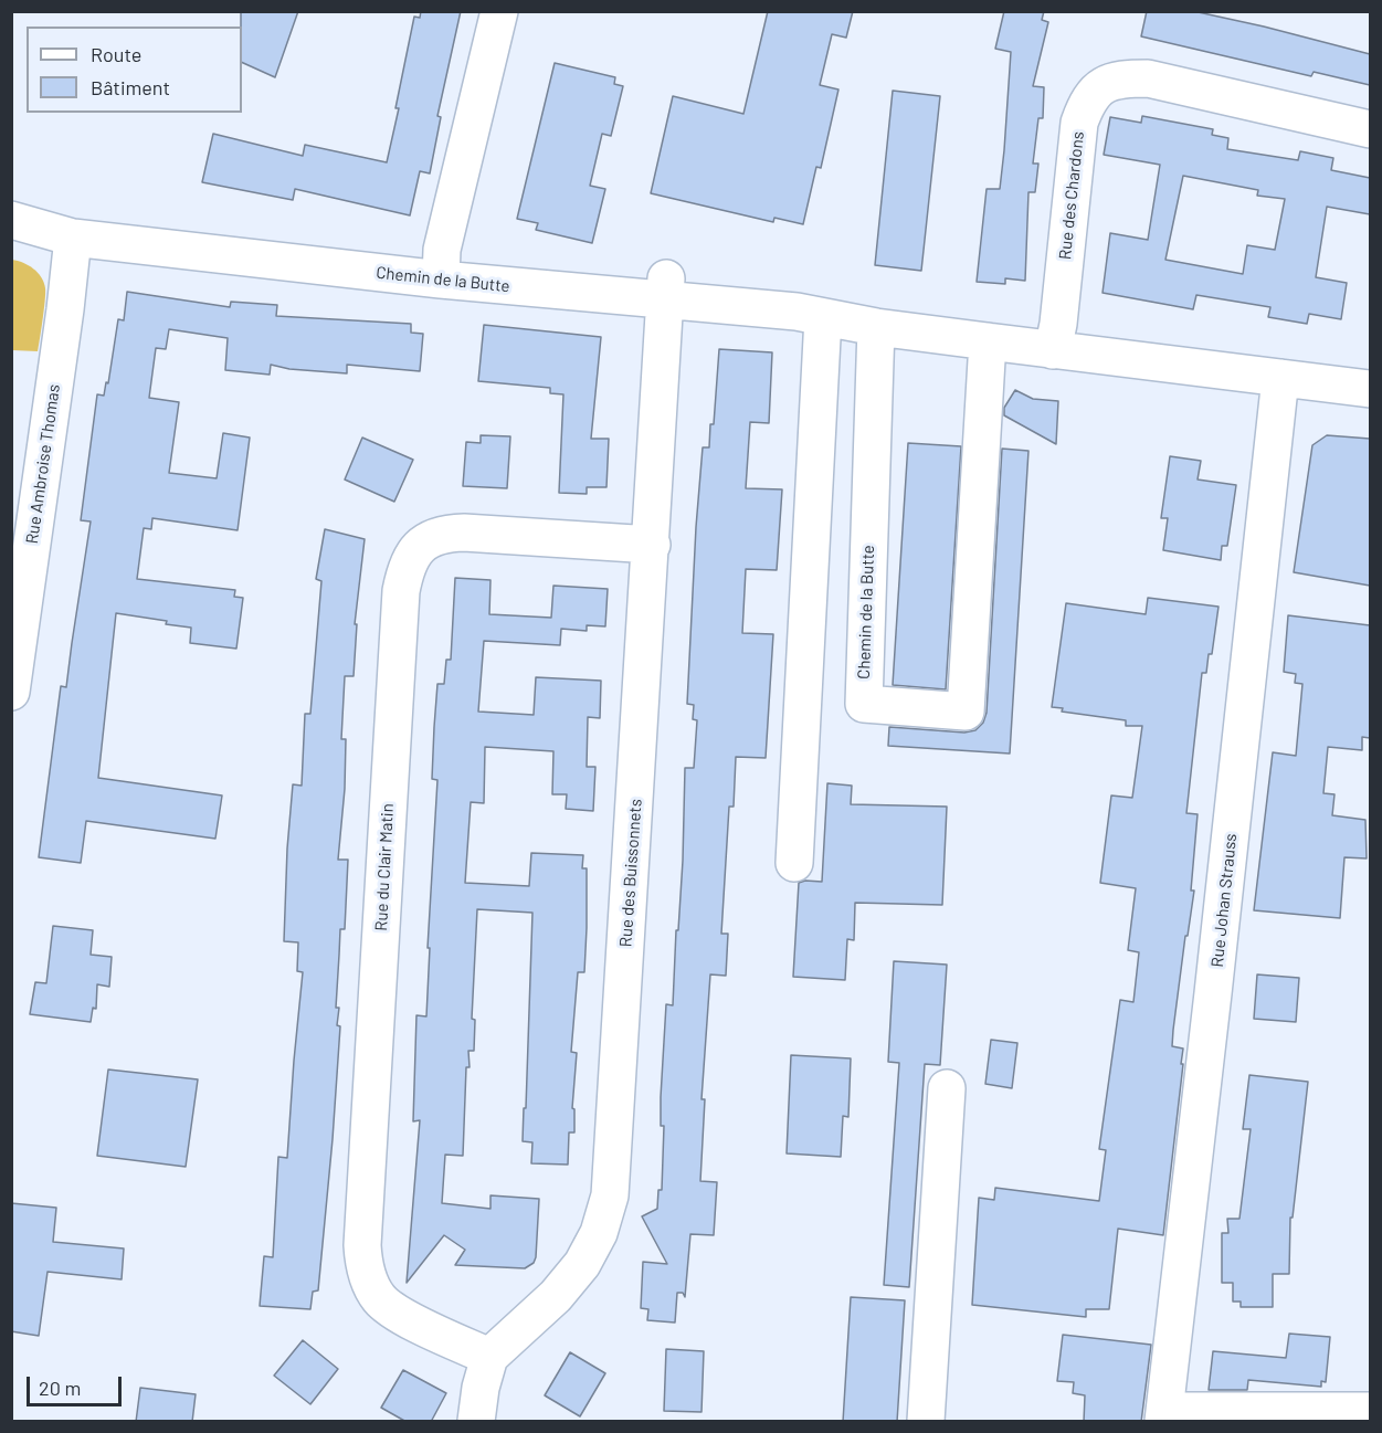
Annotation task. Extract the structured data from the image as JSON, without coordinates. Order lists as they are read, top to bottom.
{
  "streets": {
    "street": [
      "Rue des Chardons",
      "Chemin de la Butte",
      "Rue Ambroise Thomas",
      "Rue du Clair Matin",
      "Rue des Buissonnets",
      "Rue Johan Strauss"
    ]
  },
  "crossings": [
    ["Rue des Chardons", "Chemin de la Butte"],
    ["Chemin de la Butte", "Rue Ambroise Thomas"],
    ["Chemin de la Butte", "Rue des Buissonnets"],
    ["Chemin de la Butte", "Rue Johan Strauss"],
    ["Rue du Clair Matin", "Rue des Buissonnets"]
  ],
  "legend": ["Route", "Bâtiment"],
  "scale_bar": "20 m"
}
